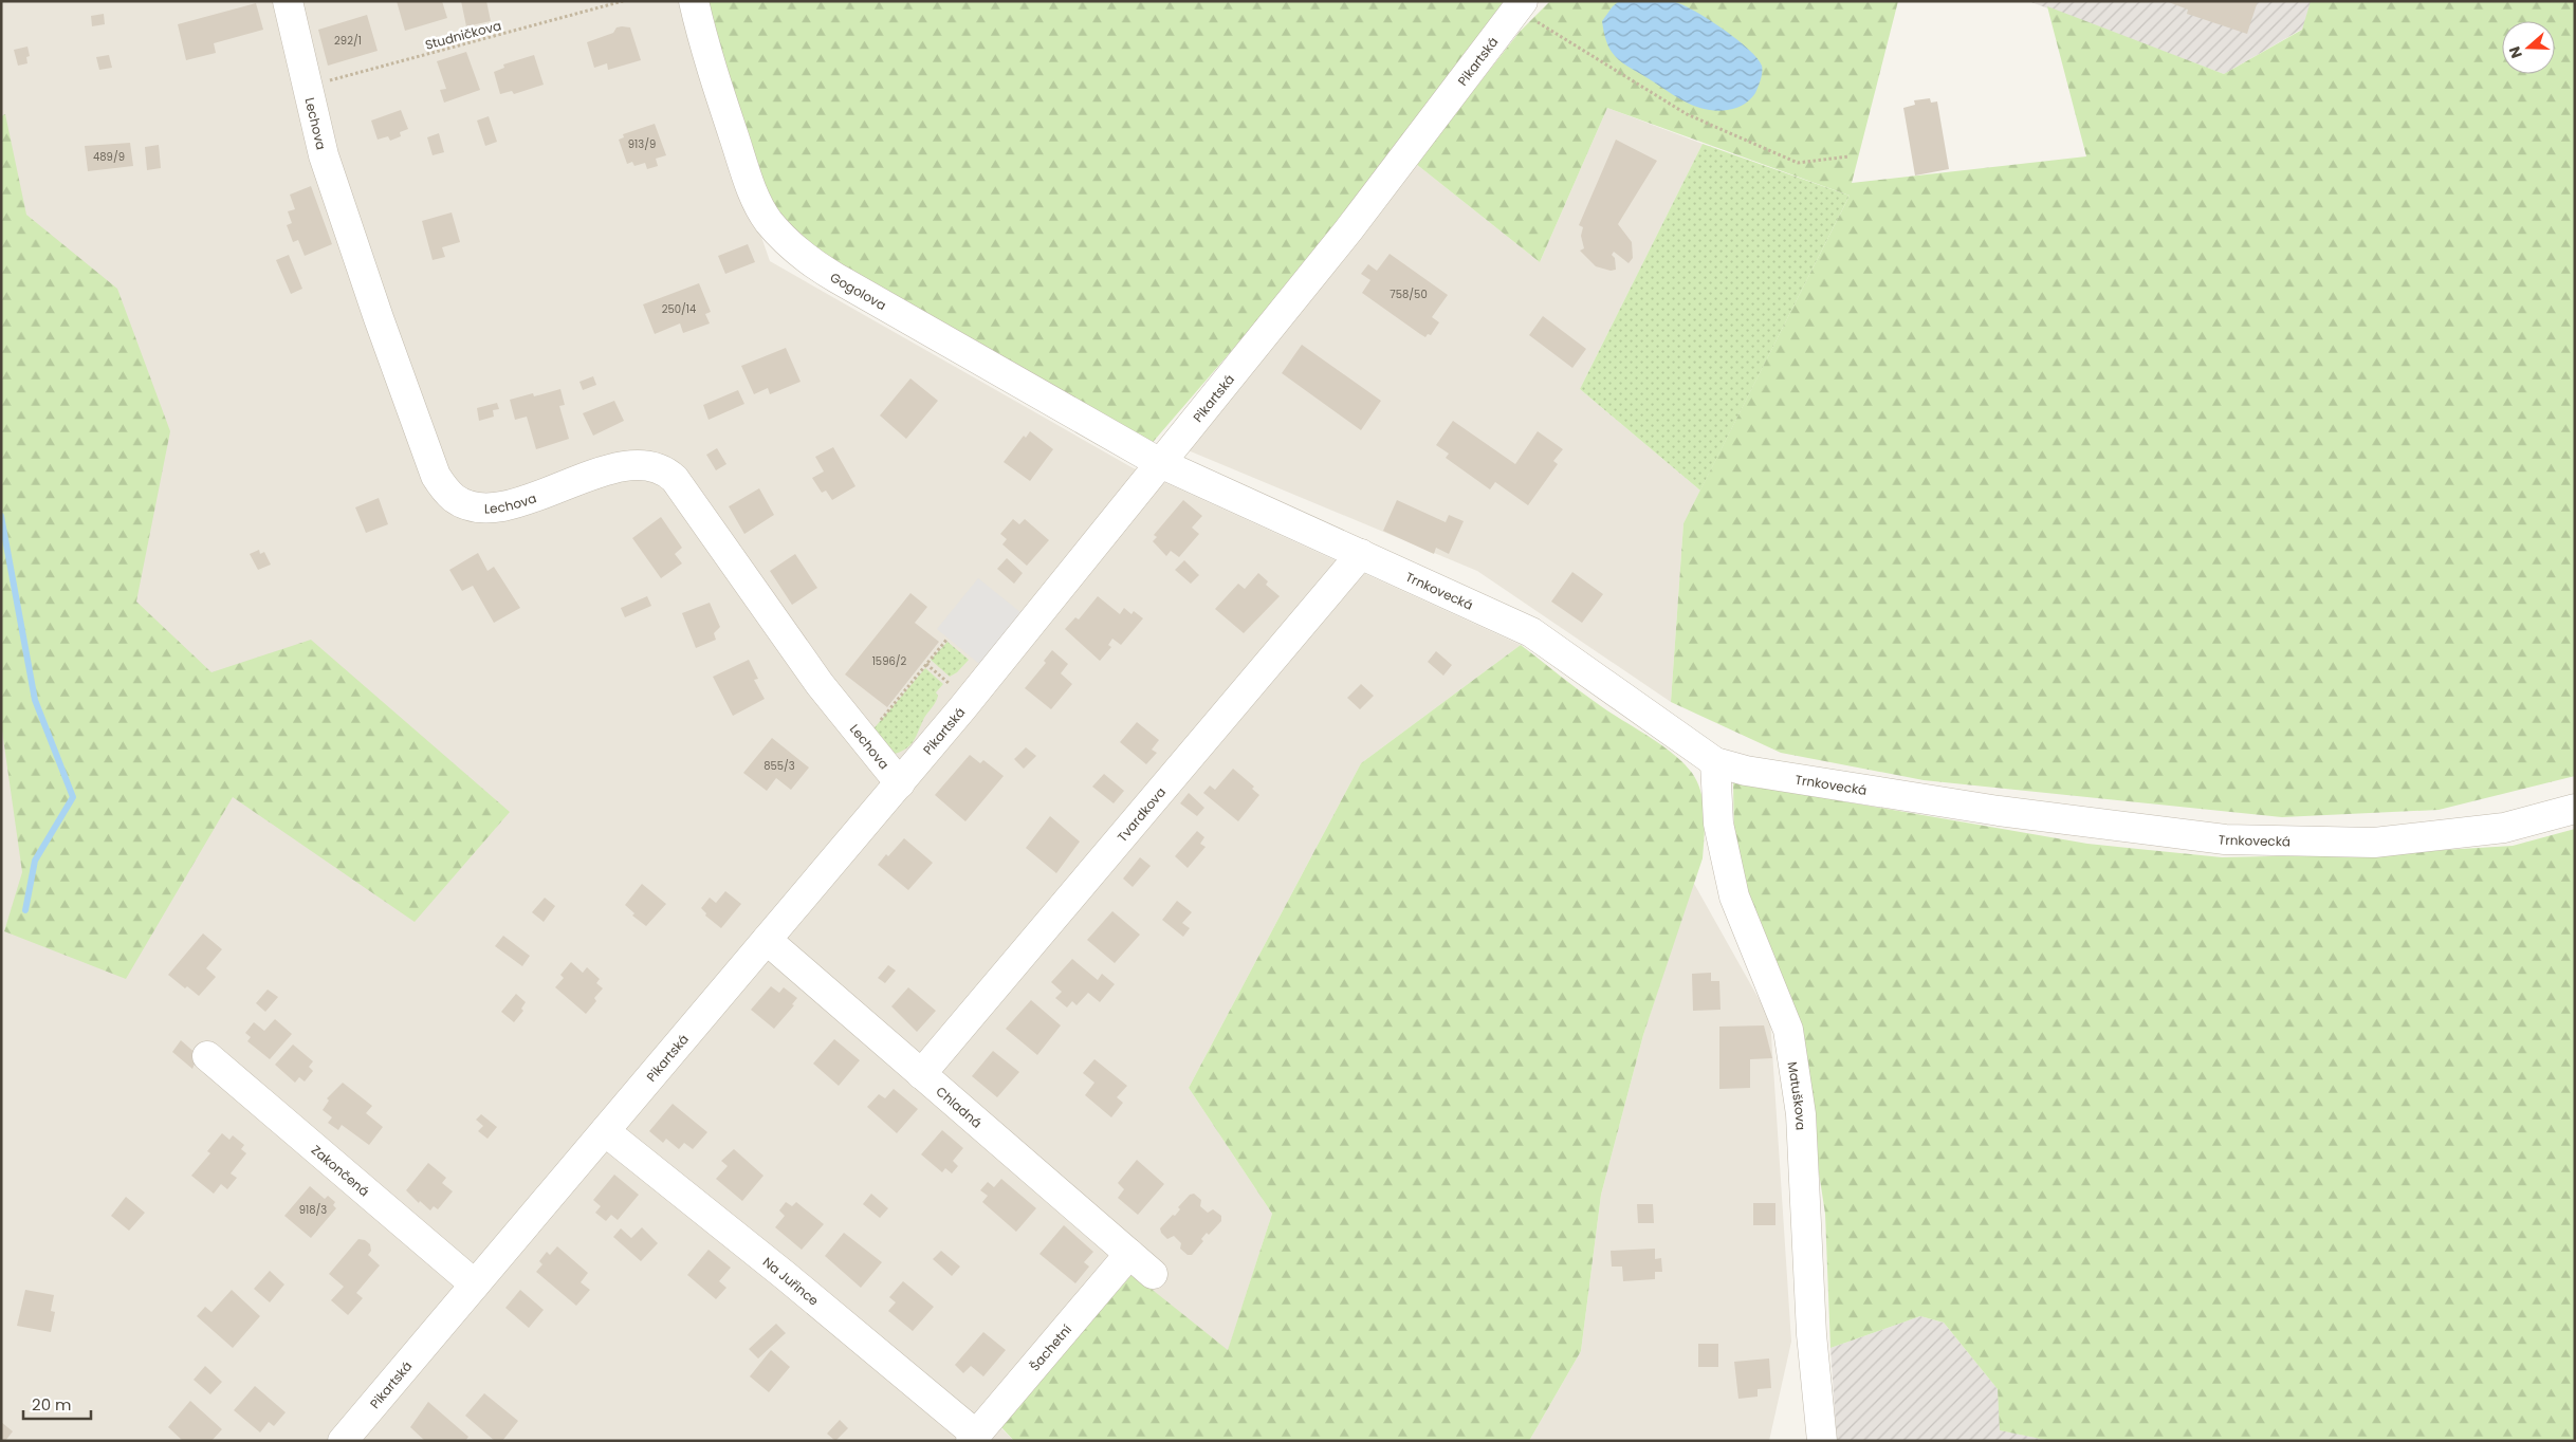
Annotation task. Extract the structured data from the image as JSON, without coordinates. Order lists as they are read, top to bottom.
{
  "streets": {
    "street": [
      "Pikartská",
      "Lechova",
      "Gogolova",
      "Trnkovecká",
      "Tvardkova",
      "Matuškova",
      "Chladná",
      "Zakončená",
      "Na Juřince",
      "Šachetní"
    ],
    "path": ["Studničkova"]
  },
  "crossings": [
    ["Studničkova", "Lechova"],
    ["Pikartská", "Lechova"],
    ["Pikartská", "Gogolova"],
    ["Pikartská", "Trnkovecká"],
    ["Pikartská", "Chladná"],
    ["Pikartská", "Zakončená"],
    ["Pikartská", "Na Juřince"],
    ["Gogolova", "Trnkovecká"],
    ["Trnkovecká", "Tvardkova"],
    ["Trnkovecká", "Matuškova"],
    ["Tvardkova", "Chladná"],
    ["Chladná", "Šachetní"],
    ["Na Juřince", "Šachetní"]
  ],
  "house_numbers": [
    "292/1",
    "913/9",
    "489/9",
    "758/50",
    "250/14",
    "1596/2",
    "855/3",
    "918/3"
  ],
  "scale_bar": "20 m",
  "north": "left"
}
